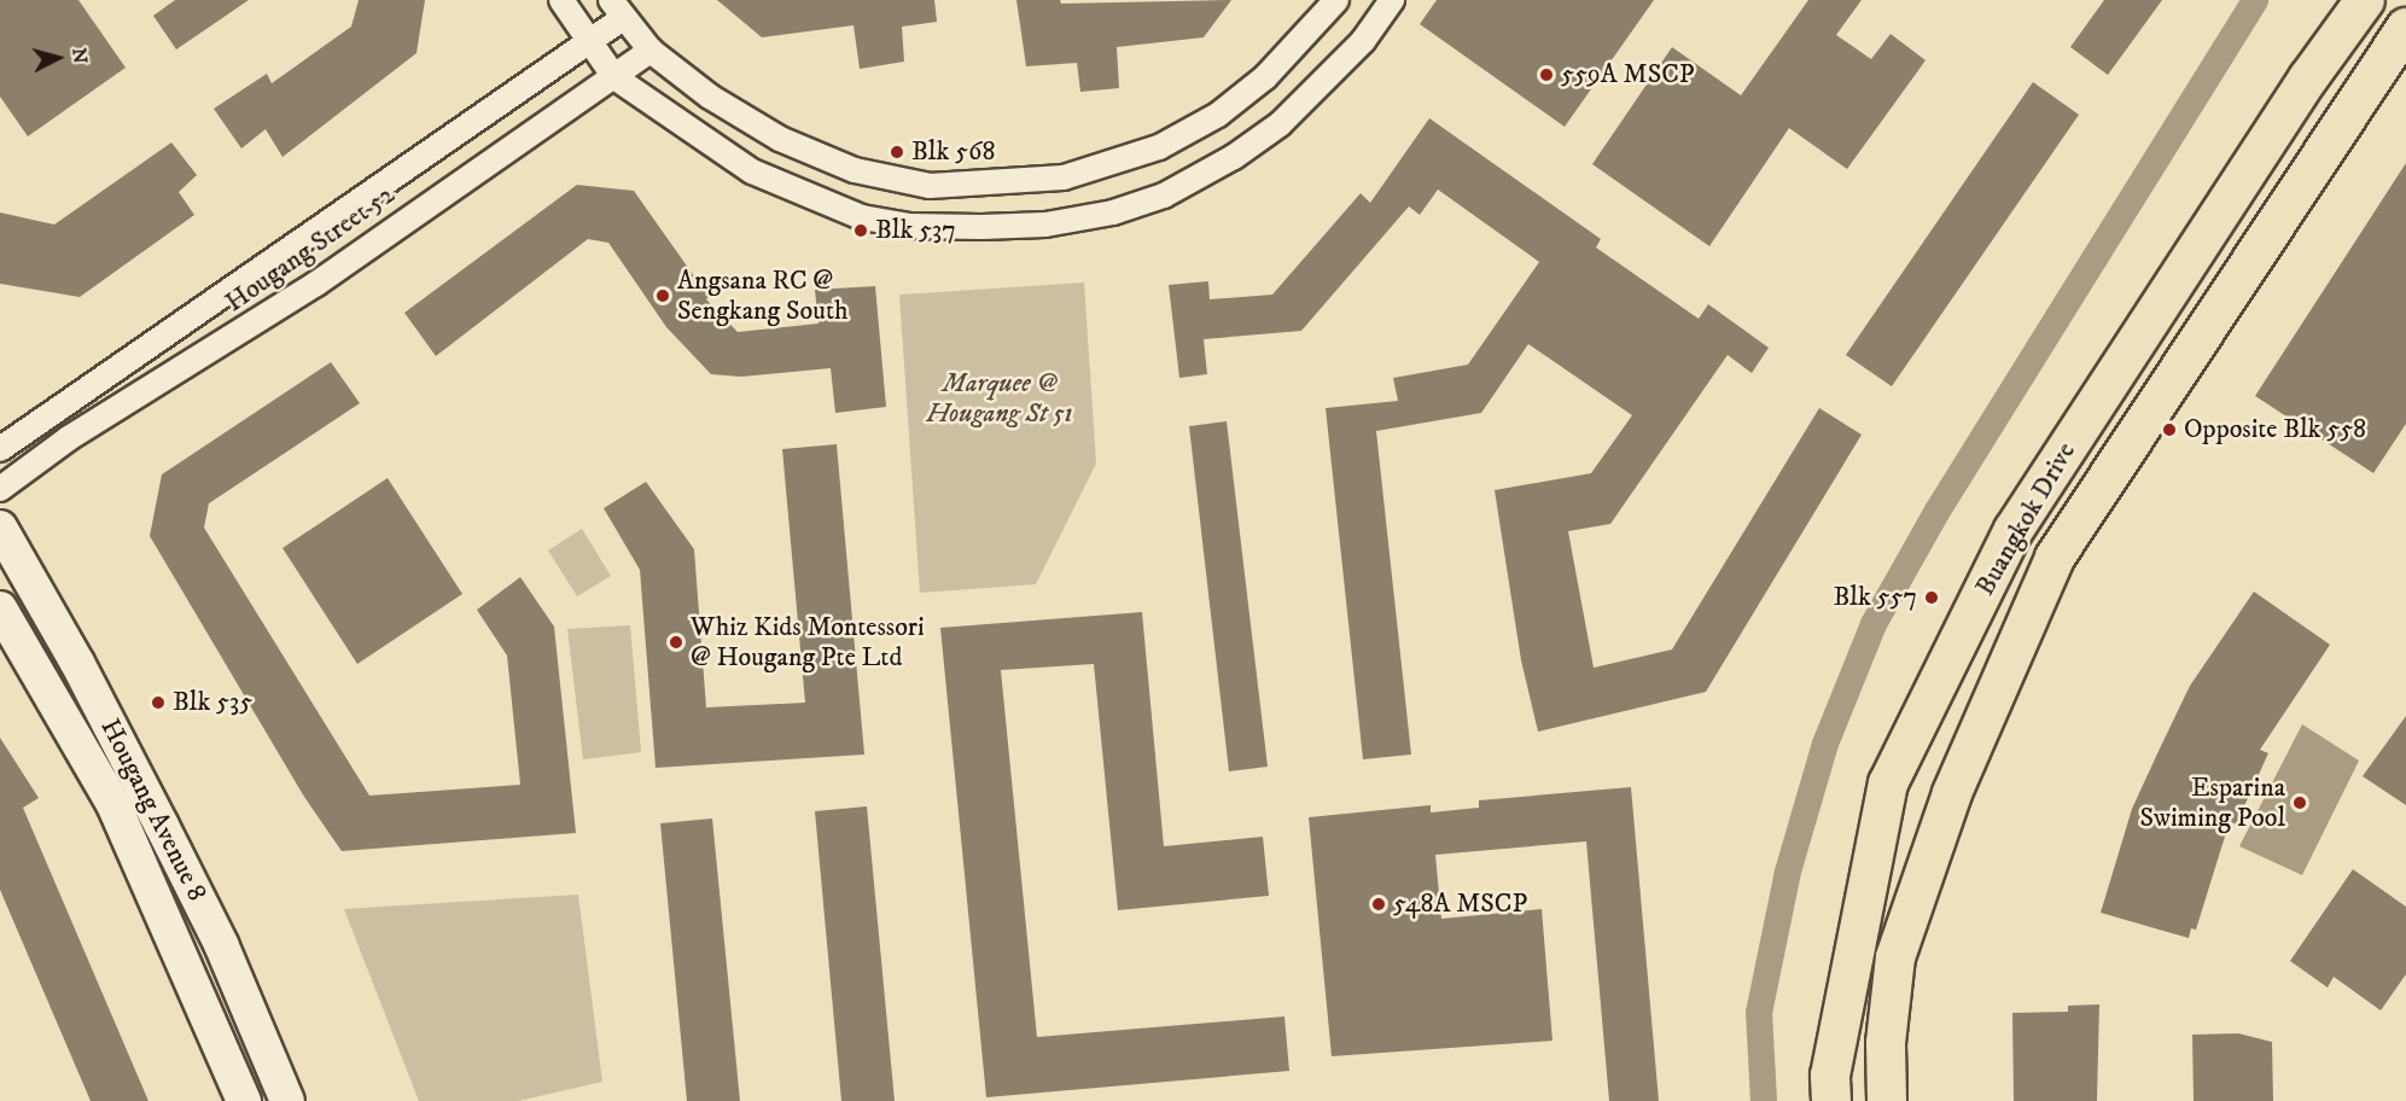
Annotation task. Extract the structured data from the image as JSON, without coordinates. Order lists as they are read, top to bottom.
{
  "streets": {
    "main road": ["Buangkok Drive", "Hougang Avenue 8"],
    "street": ["Hougang Street 52"]
  },
  "parks": ["Marquee @ Hougang St 51"],
  "places": [
    "559A MSCP",
    "Blk 568",
    "Blk 537",
    "Angsana RC @ Sengkang South",
    "Opposite Blk 558",
    "Blk 557",
    "Whiz Kids Montessori @ Hougang Pte Ltd",
    "Blk 535",
    "Esparina Swiming Pool",
    "548A MSCP"
  ],
  "north": "right"
}
